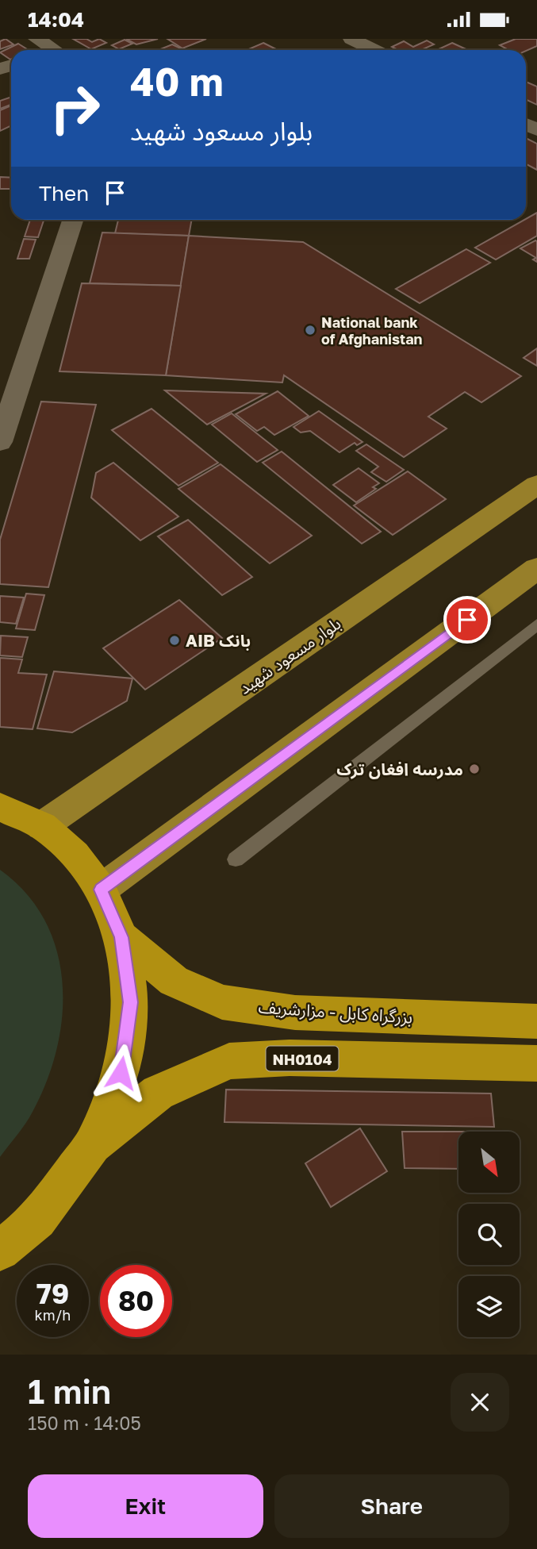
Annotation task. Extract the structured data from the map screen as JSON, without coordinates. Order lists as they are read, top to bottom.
{
  "streets": {
    "highway": ["بزرگراه کابل - مزارشریف", "NH0104"],
    "main road": ["بلوار مسعود شهید"]
  },
  "crossings": [
    ["بلوار مسعود شهید", "NH0104"],
    ["بزرگراه کابل - مزارشریف", "NH0104"]
  ],
  "places": ["National bank of Afghanistan", "AIB بانک", "مدرسه افغان ترک"],
  "north": "bottom right",
  "page": {
    "status": "14:04",
    "turn": ["40 m", "بلوار مسعود شهید"],
    "then": "Then",
    "speed": "79 km/h",
    "limit": "80",
    "heading": ["1 min", "150 m · 14:05"],
    "buttons": ["Exit", "Share"]
  }
}
